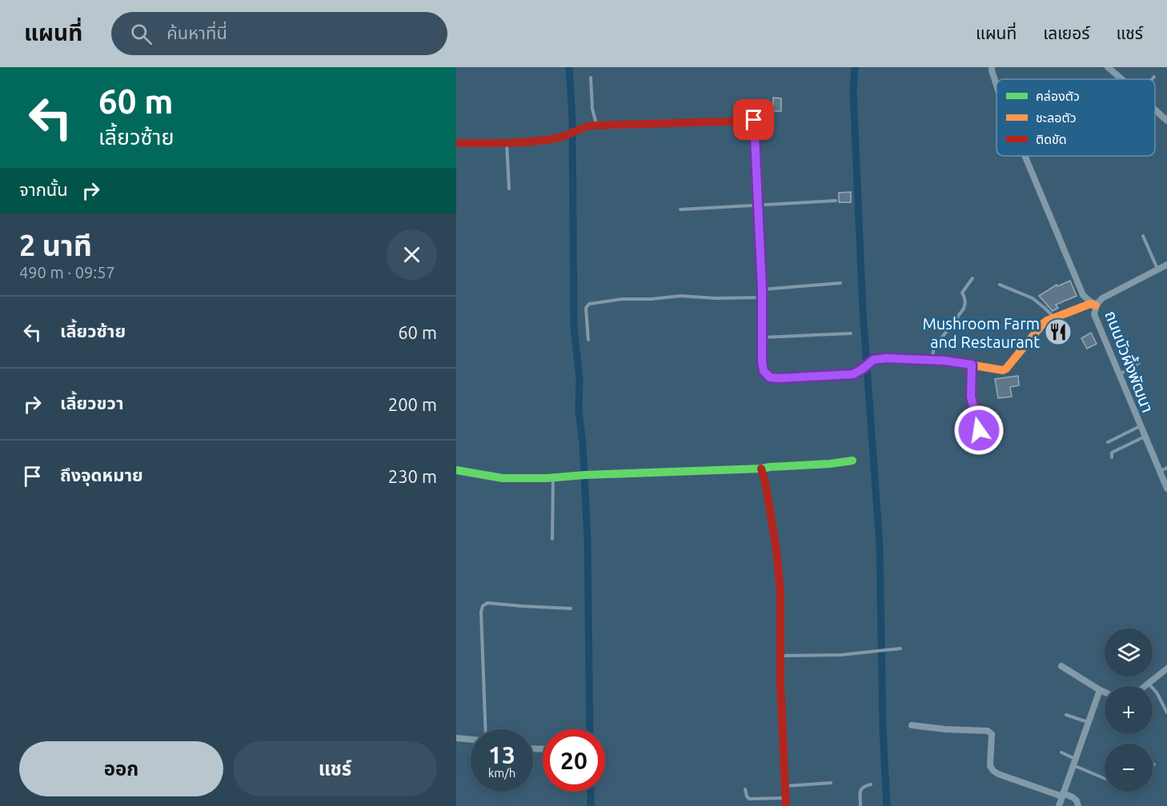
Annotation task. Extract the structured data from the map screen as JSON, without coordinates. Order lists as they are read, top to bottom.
{
  "streets": {
    "street": ["ถนนบัวผึ้งพัฒนา"]
  },
  "places": {
    "restaurant": ["Mushroom Farm and Restaurant"]
  },
  "legend": ["คล่องตัว", "ชะลอตัว", "ติดขัด"],
  "page": {
    "header": "แผนที่",
    "search": "ค้นหาที่นี่",
    "nav": ["แผนที่", "เลเยอร์", "แชร์"],
    "turn": ["60 m", "เลี้ยวซ้าย"],
    "then": "จากนั้น",
    "heading": ["2 นาที", "490 m · 09:57"],
    "list": [
      {
        "name": "เลี้ยวซ้าย",
        "value": "60 m"
      },
      {
        "name": "เลี้ยวขวา",
        "value": "200 m"
      },
      {
        "name": "ถึงจุดหมาย",
        "value": "230 m"
      }
    ],
    "map_buttons": ["+", "−"],
    "speed": "13 km/h",
    "limit": "20",
    "buttons": ["ออก", "แชร์"]
  }
}
